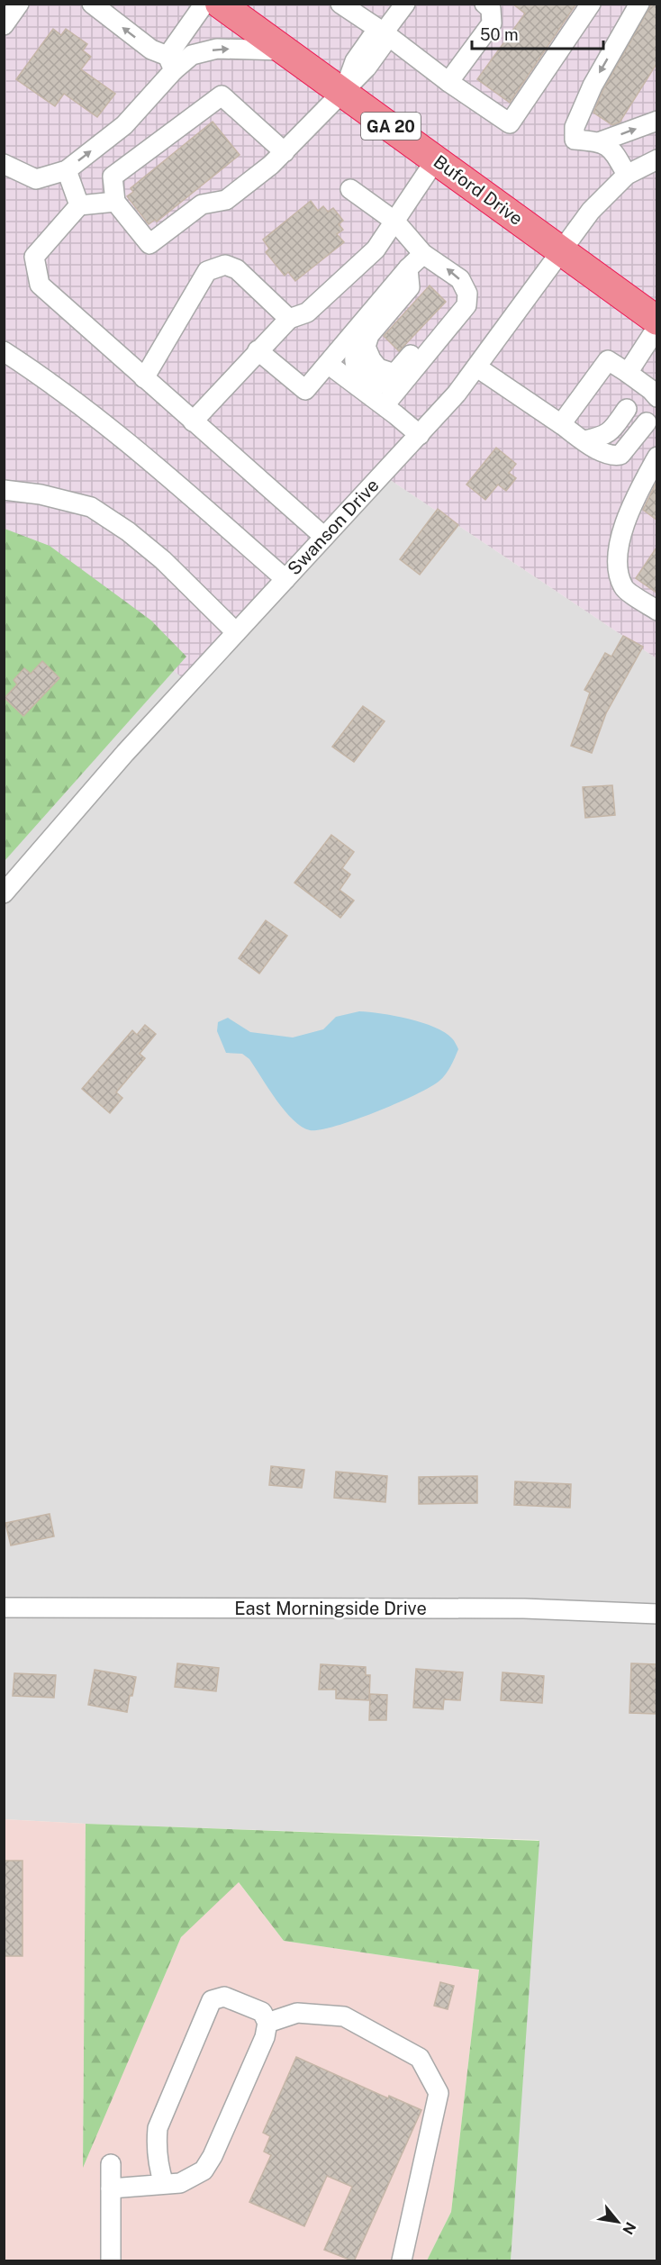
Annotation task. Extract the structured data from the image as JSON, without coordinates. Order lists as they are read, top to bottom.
{
  "streets": {
    "highway": ["GA 20", "Buford Drive"],
    "street": ["Swanson Drive", "East Morningside Drive"]
  },
  "crossings": [
    ["Buford Drive", "Swanson Drive"]
  ],
  "scale_bar": "50 m",
  "north": "bottom right"
}
